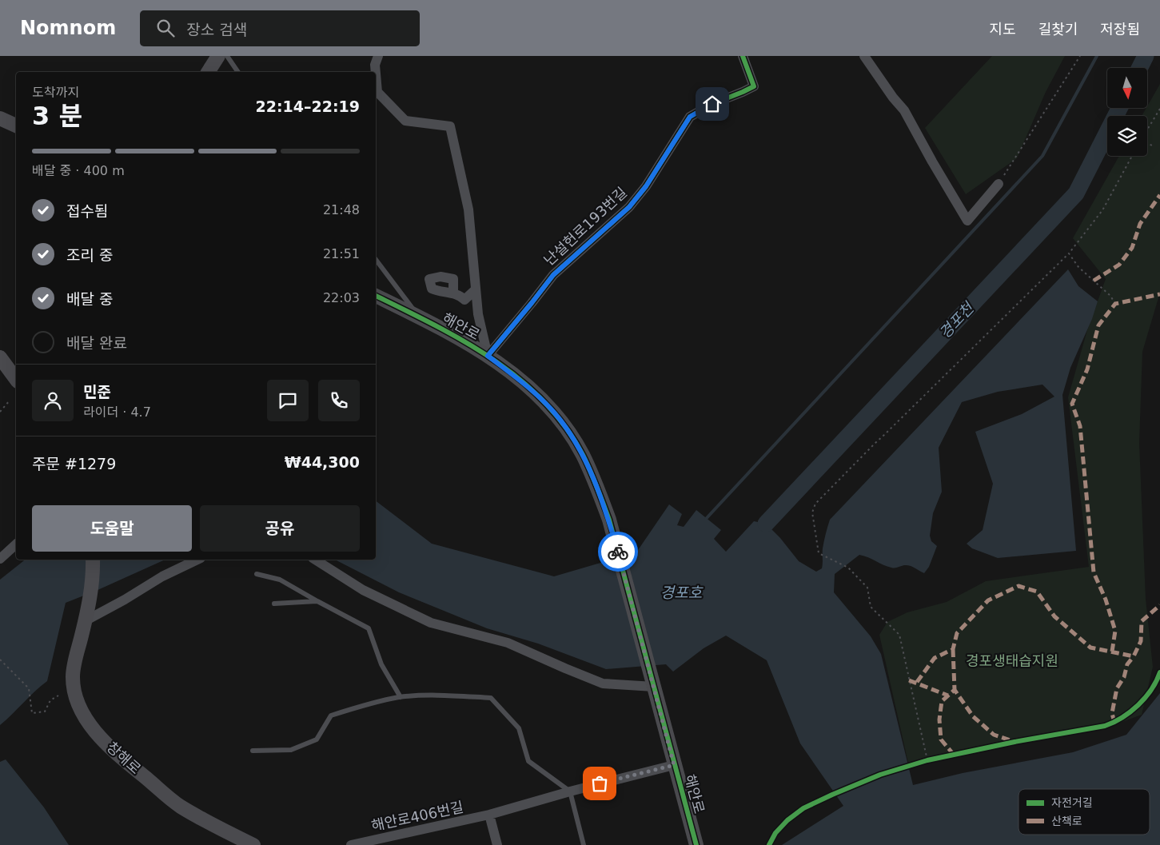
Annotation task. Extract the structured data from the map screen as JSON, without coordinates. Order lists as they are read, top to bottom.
{
  "streets": {
    "street": [
      "난설헌로193번길",
      "해안로",
      "창해로",
      "해안로406번길"
    ]
  },
  "crossings": [
    ["난설헌로193번길", "해안로"],
    ["해안로", "해안로406번길"]
  ],
  "water": ["경포천", "경포호"],
  "parks": ["경포생태습지원"],
  "legend": ["자전거길", "산책로"],
  "north": "bottom",
  "page": {
    "header": "Nomnom",
    "search": "장소 검색",
    "nav": ["지도", "길찾기", "저장됨"],
    "heading": ["3 분", "도착까지", "22:14–22:19"],
    "panel": [
      "민준",
      "라이더 · 4.7",
      "주문 #1279",
      "₩44,300"
    ],
    "bar": "배달 중 · 400 m",
    "list": [
      ["접수됨", "21:48"],
      ["조리 중", "21:51"],
      ["배달 중", "22:03"],
      "배달 완료"
    ],
    "buttons": ["도움말", "공유"]
  }
}
